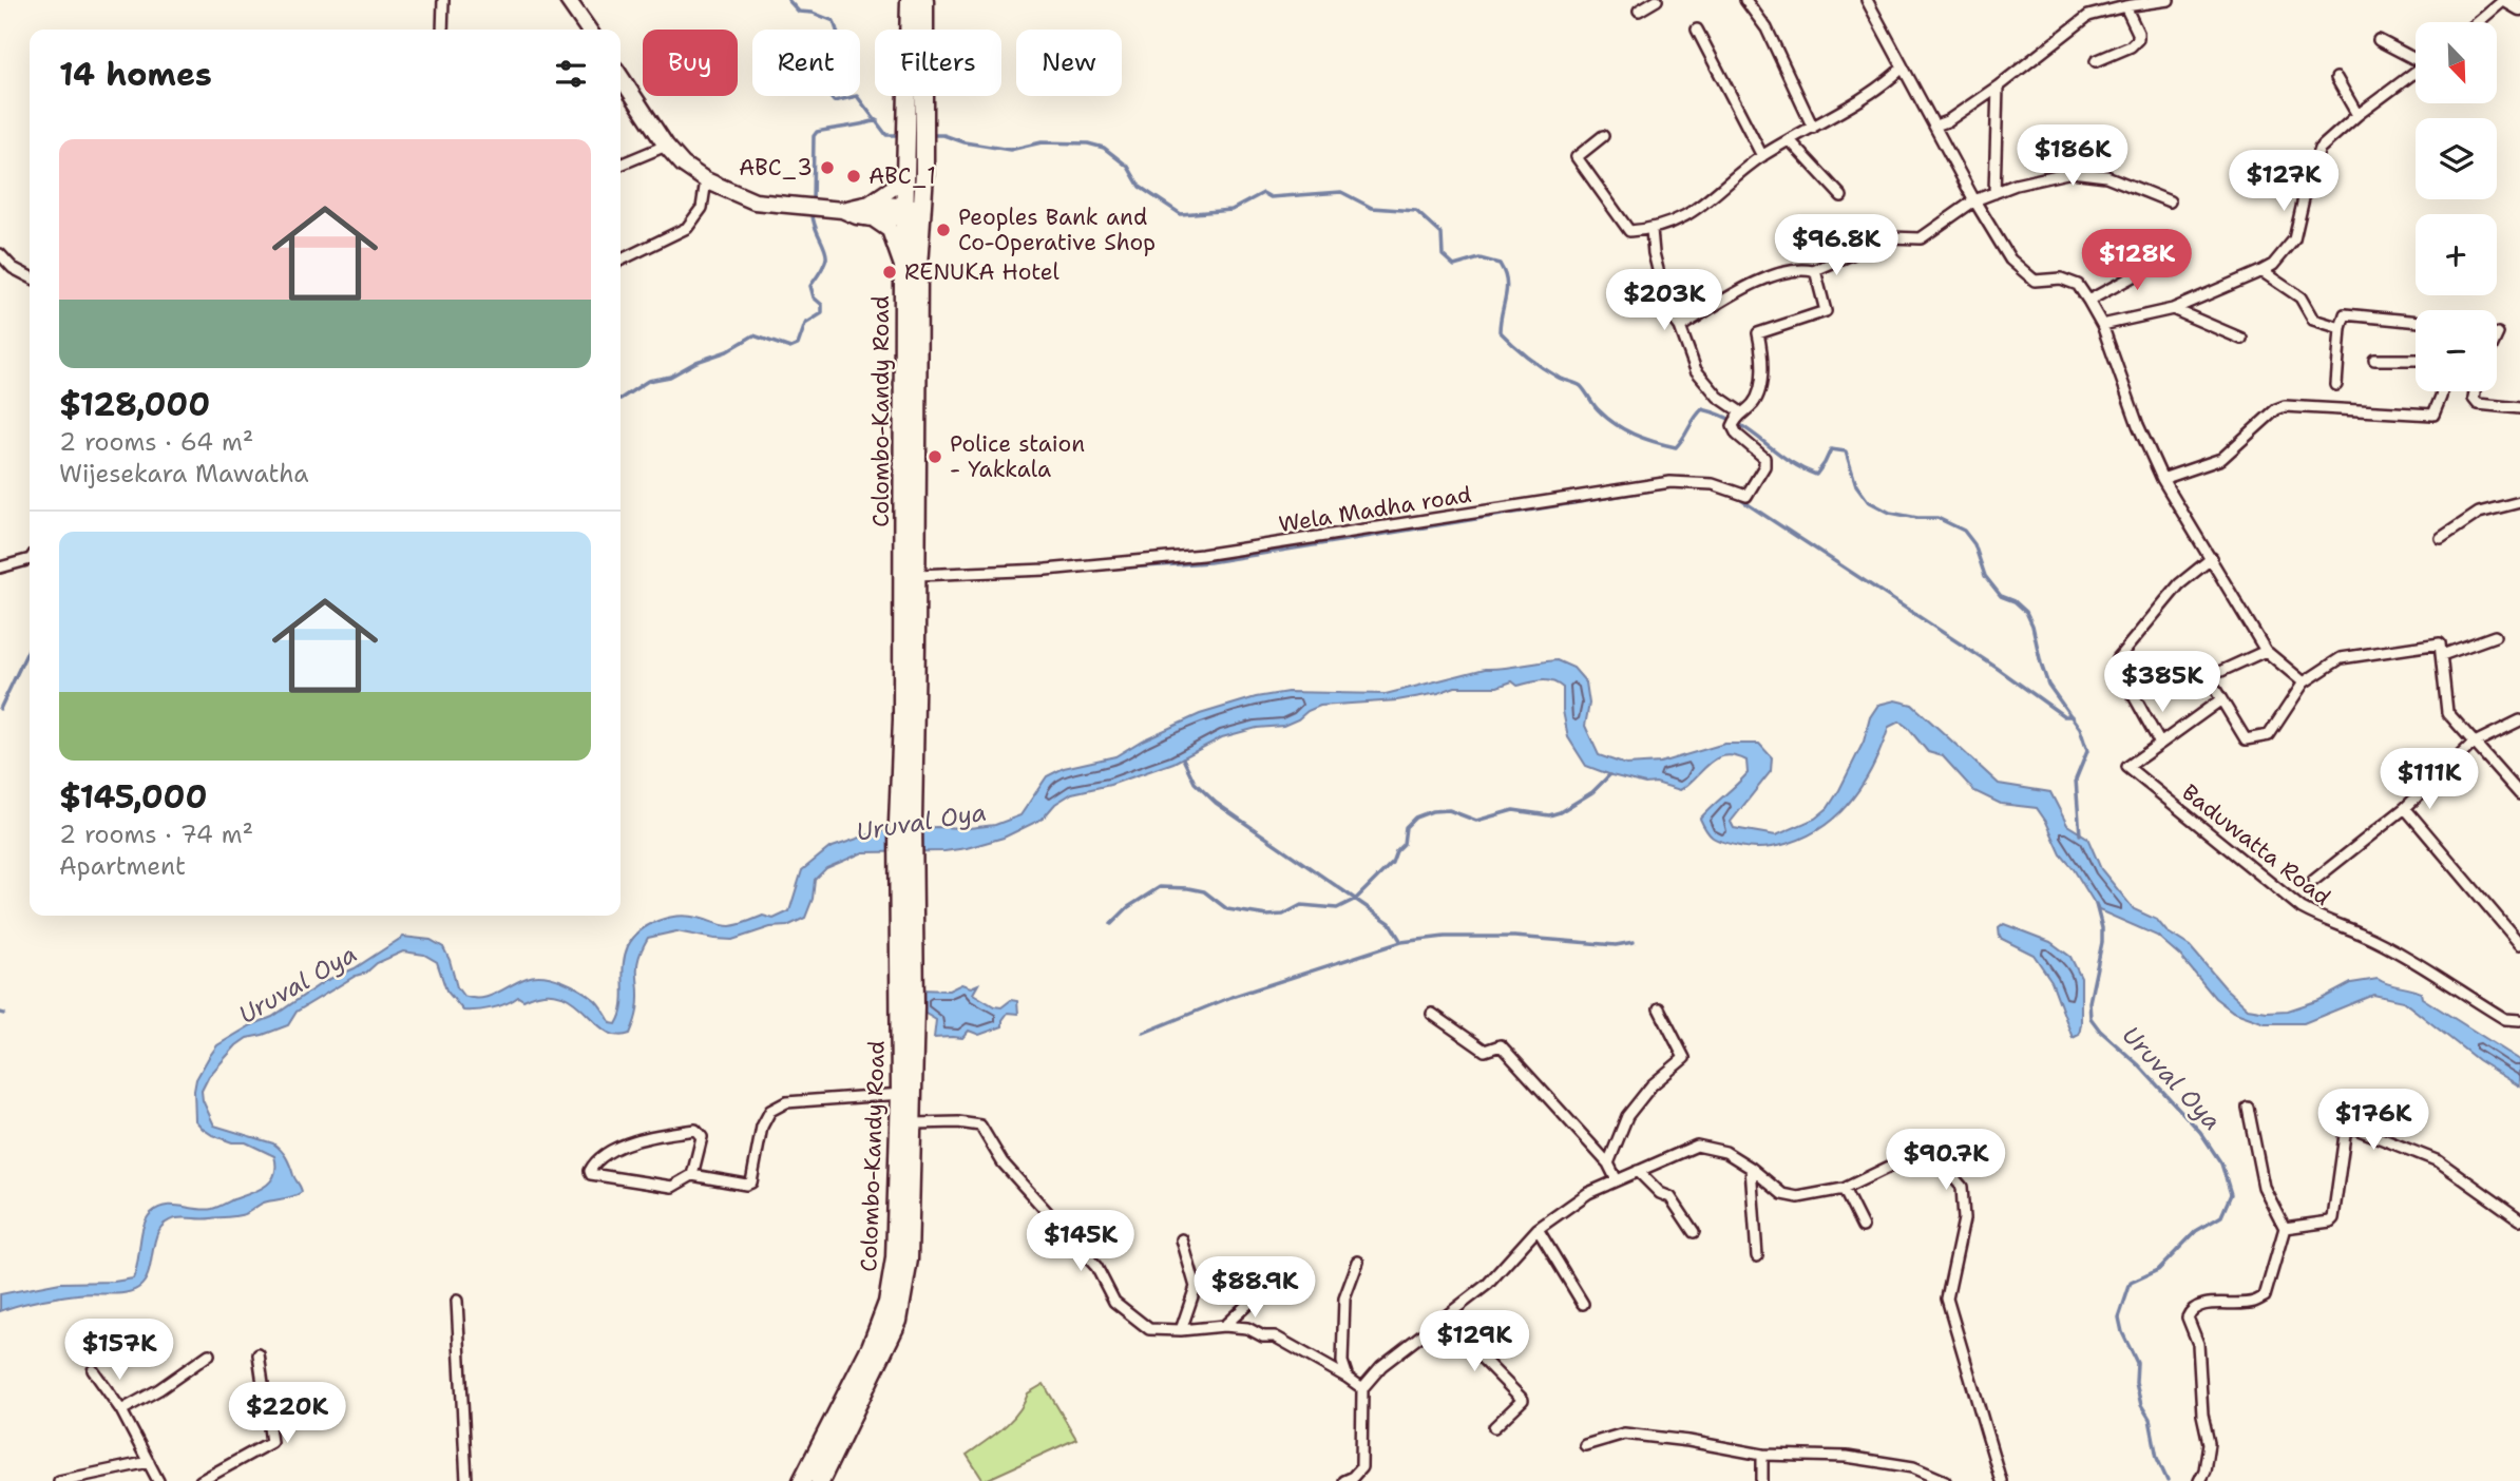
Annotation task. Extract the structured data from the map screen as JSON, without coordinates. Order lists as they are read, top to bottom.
{
  "streets": {
    "highway": ["Colombo-Kandy Road"],
    "street": ["Wela Madha road", "Baduwatta Road"]
  },
  "crossings": [
    ["Colombo-Kandy Road", "Wela Madha road"]
  ],
  "water": ["Uruval Oya"],
  "places": [
    "ABC_3",
    "ABC_1",
    "Peoples Bank and Co-Operative Shop",
    "RENUKA Hotel",
    "Police staion - Yakkala"
  ],
  "north": "bottom right",
  "page": {
    "map_buttons": ["+", "−"],
    "chip": [
      "Buy",
      "Rent",
      "Filters",
      "New"
    ],
    "heading": "14 homes",
    "list": [
      {
        "name": "$128,000",
        "note": "2 rooms · 64 m² · Wijesekara Mawatha"
      },
      {
        "name": "$145,000",
        "note": "2 rooms · 74 m² · Apartment"
      }
    ],
    "price": [
      "$186K",
      "$127K",
      "$96.8K",
      "$128K",
      "$203K",
      "$385K",
      "$111K",
      "$176K",
      "$90.7K",
      "$145K",
      "$88.9K",
      "$129K",
      "$157K",
      "$220K"
    ]
  }
}
